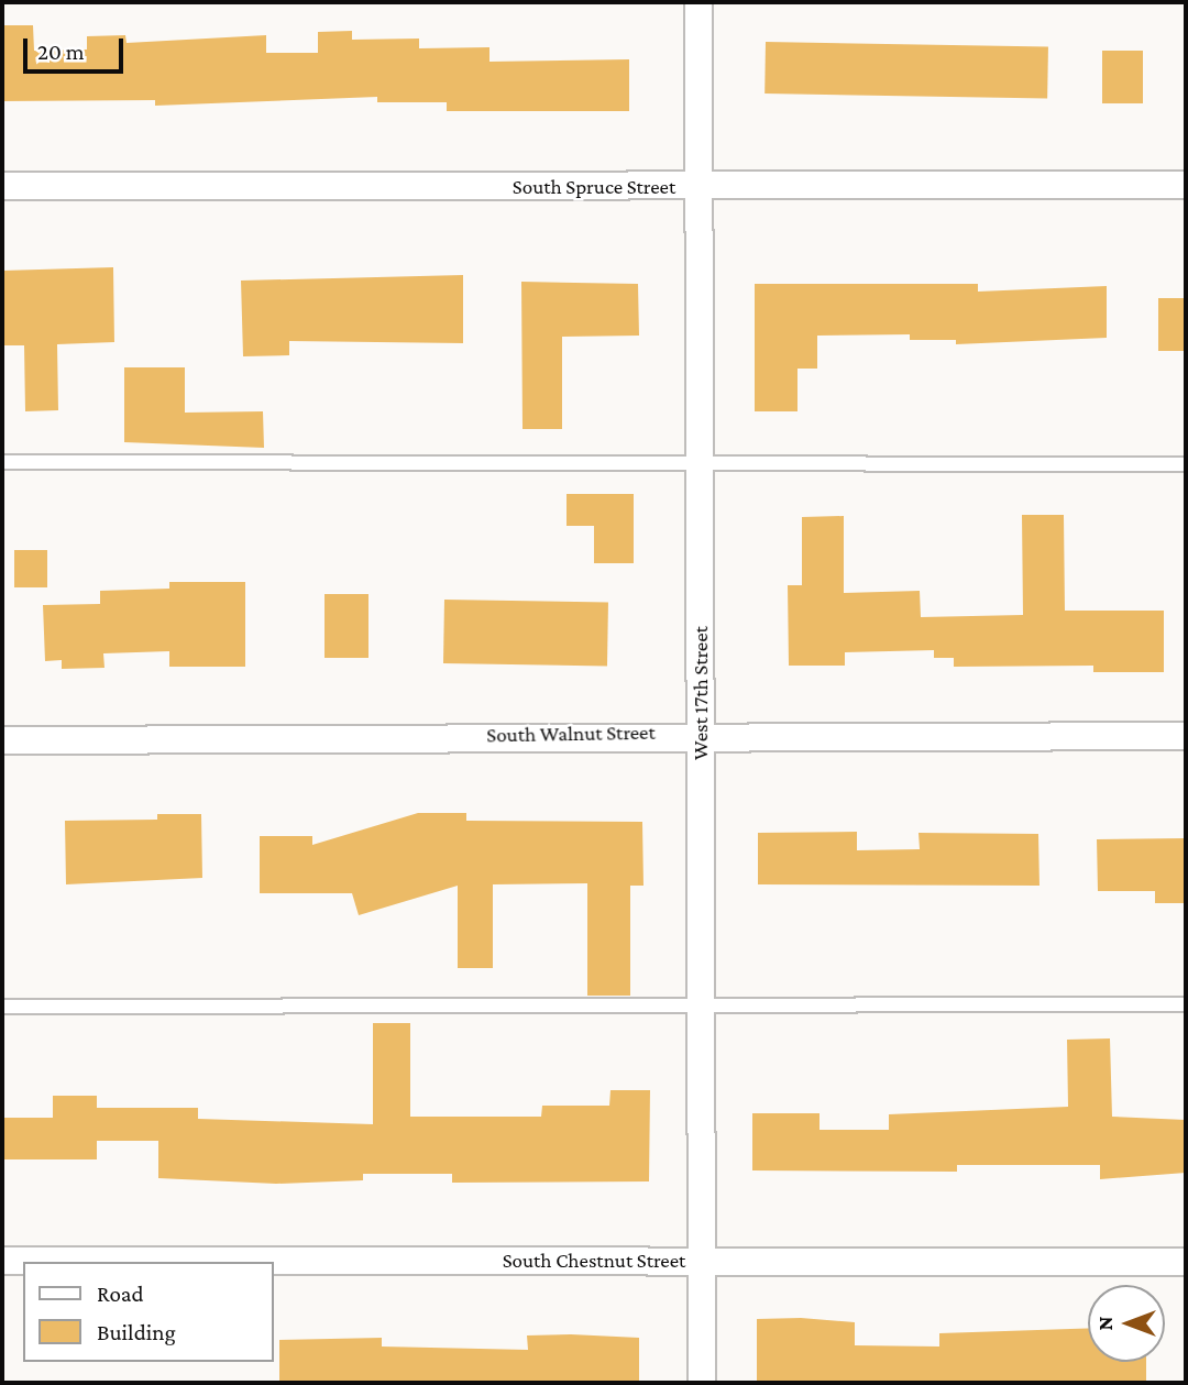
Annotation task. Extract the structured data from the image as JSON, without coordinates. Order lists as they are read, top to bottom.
{
  "streets": {
    "street": [
      "South Spruce Street",
      "West 17th Street",
      "South Walnut Street",
      "South Chestnut Street"
    ]
  },
  "crossings": [
    ["South Spruce Street", "West 17th Street"],
    ["West 17th Street", "South Walnut Street"],
    ["West 17th Street", "South Chestnut Street"]
  ],
  "legend": ["Road", "Building"],
  "scale_bar": "20 m",
  "north": "left"
}
